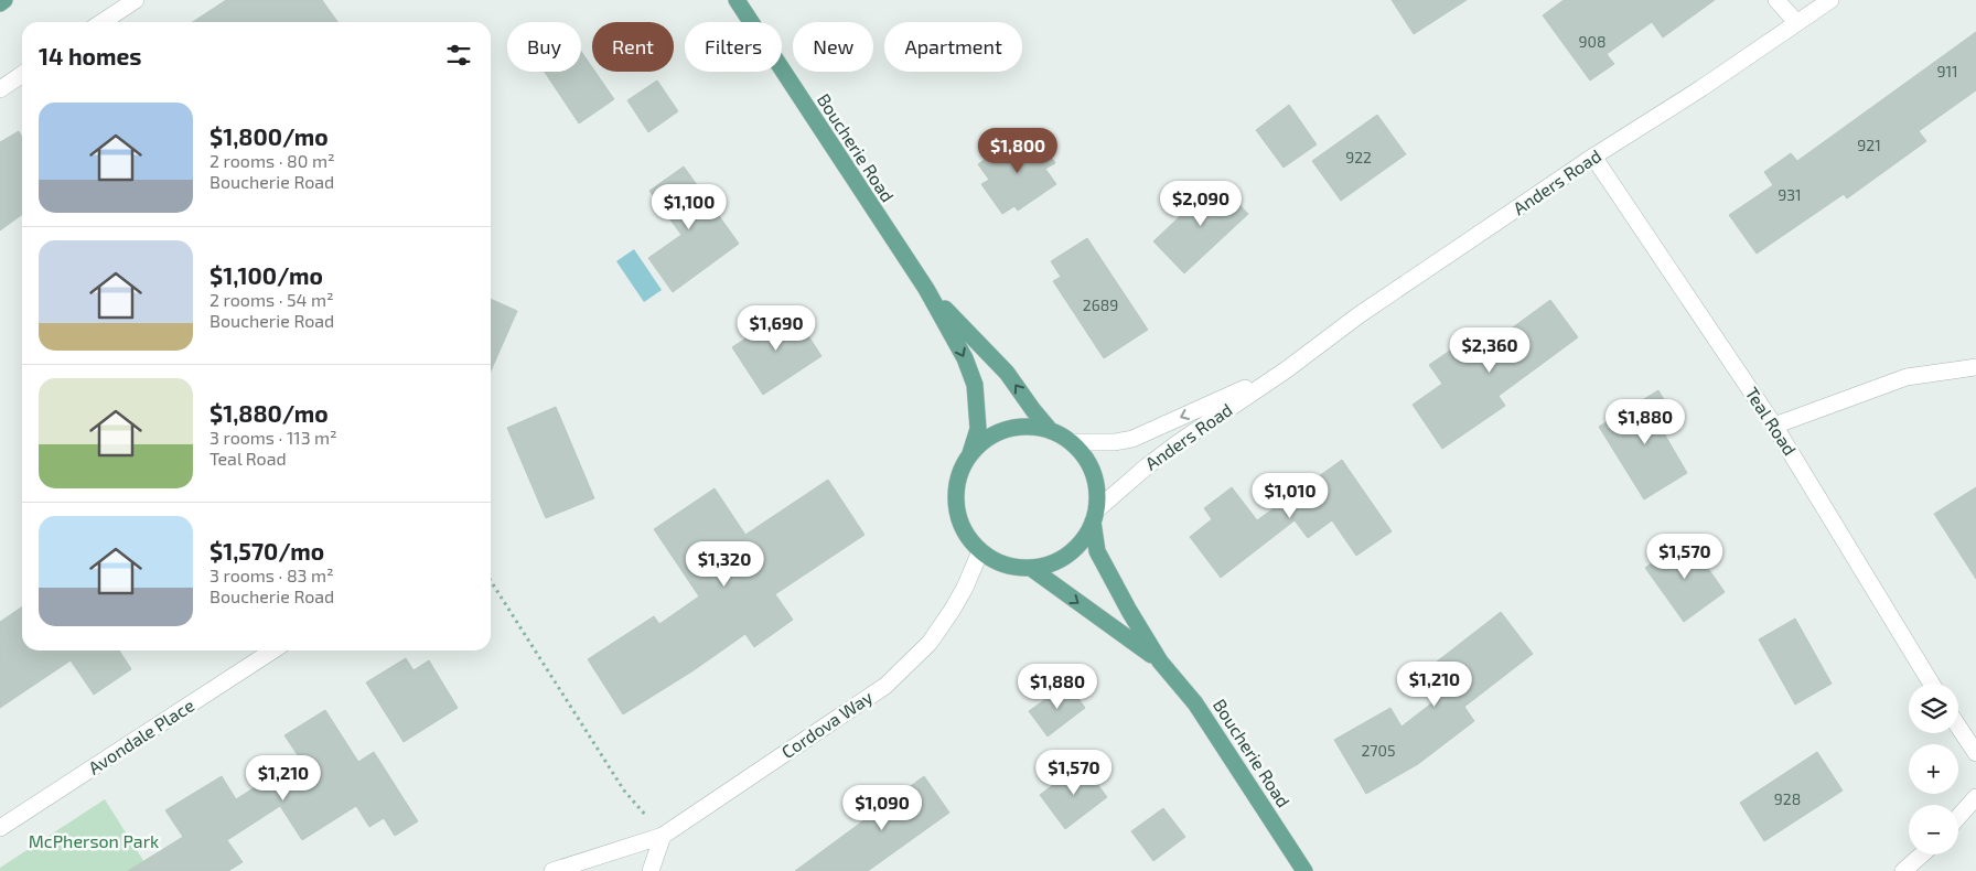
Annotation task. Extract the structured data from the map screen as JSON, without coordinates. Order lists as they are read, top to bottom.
{
  "streets": {
    "main road": ["Boucherie Road"],
    "street": [
      "Anders Road",
      "Teal Road",
      "Cordova Way",
      "Avondale Place"
    ]
  },
  "crossings": [
    ["Boucherie Road", "Anders Road"],
    ["Boucherie Road", "Cordova Way"],
    ["Anders Road", "Teal Road"],
    ["Anders Road", "Cordova Way"]
  ],
  "parks": ["McPherson Park"],
  "house_numbers": [
    "908",
    "911",
    "921",
    "922",
    "931",
    "2689",
    "2705",
    "928"
  ],
  "page": {
    "chip": [
      "Buy",
      "Rent",
      "Filters",
      "New",
      "Apartment"
    ],
    "heading": "14 homes",
    "list": [
      {
        "name": "$1,800/mo",
        "note": "2 rooms · 80 m² · Boucherie Road"
      },
      {
        "name": "$1,100/mo",
        "note": "2 rooms · 54 m² · Boucherie Road"
      },
      {
        "name": "$1,880/mo",
        "note": "3 rooms · 113 m² · Teal Road"
      },
      {
        "name": "$1,570/mo",
        "note": "3 rooms · 83 m² · Boucherie Road"
      }
    ],
    "price": [
      "$1,800",
      "$2,090",
      "$1,100",
      "$1,690",
      "$2,360",
      "$1,880",
      "$1,010",
      "$1,570",
      "$1,320",
      "$1,210",
      "$1,880",
      "$1,570",
      "$1,210",
      "$1,090"
    ],
    "map_buttons": ["+", "−"]
  }
}
